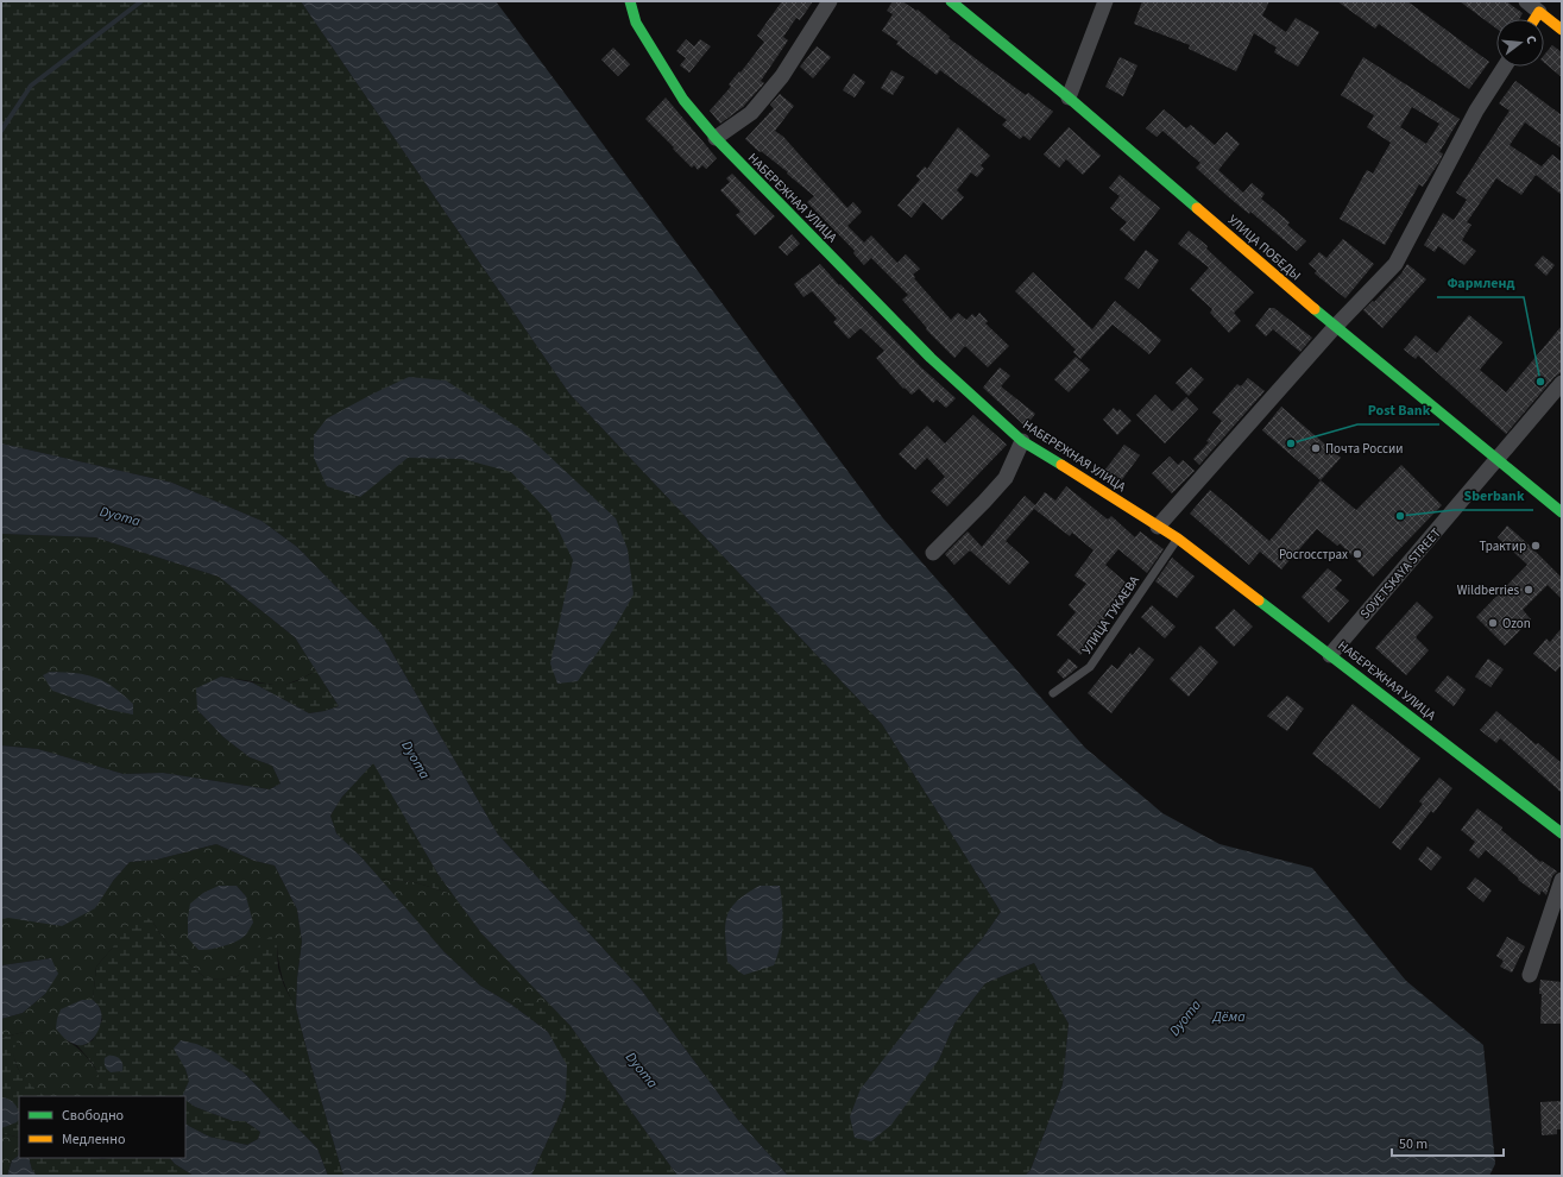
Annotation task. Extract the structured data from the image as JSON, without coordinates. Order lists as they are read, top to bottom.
{
  "streets": {
    "street": ["НАБЕРЕЖНАЯ УЛИЦА", "УЛИЦА ПОБЕДЫ", "SOVETSKAYA STREET"],
    "lane": ["УЛИЦА ТУКАЕВА"]
  },
  "crossings": [
    ["НАБЕРЕЖНАЯ УЛИЦА", "SOVETSKAYA STREET"],
    ["НАБЕРЕЖНАЯ УЛИЦА", "УЛИЦА ТУКАЕВА"],
    ["УЛИЦА ПОБЕДЫ", "SOVETSKAYA STREET"]
  ],
  "water": ["Dyoma", "Дёма"],
  "places": [
    "Фармленд",
    "Post Bank",
    "Почта России",
    "Sberbank",
    "Трактир",
    "Росгосстрах",
    "Wildberries",
    "Ozon"
  ],
  "legend": ["Свободно", "Медленно"],
  "scale_bar": "50 m",
  "north": "right"
}
